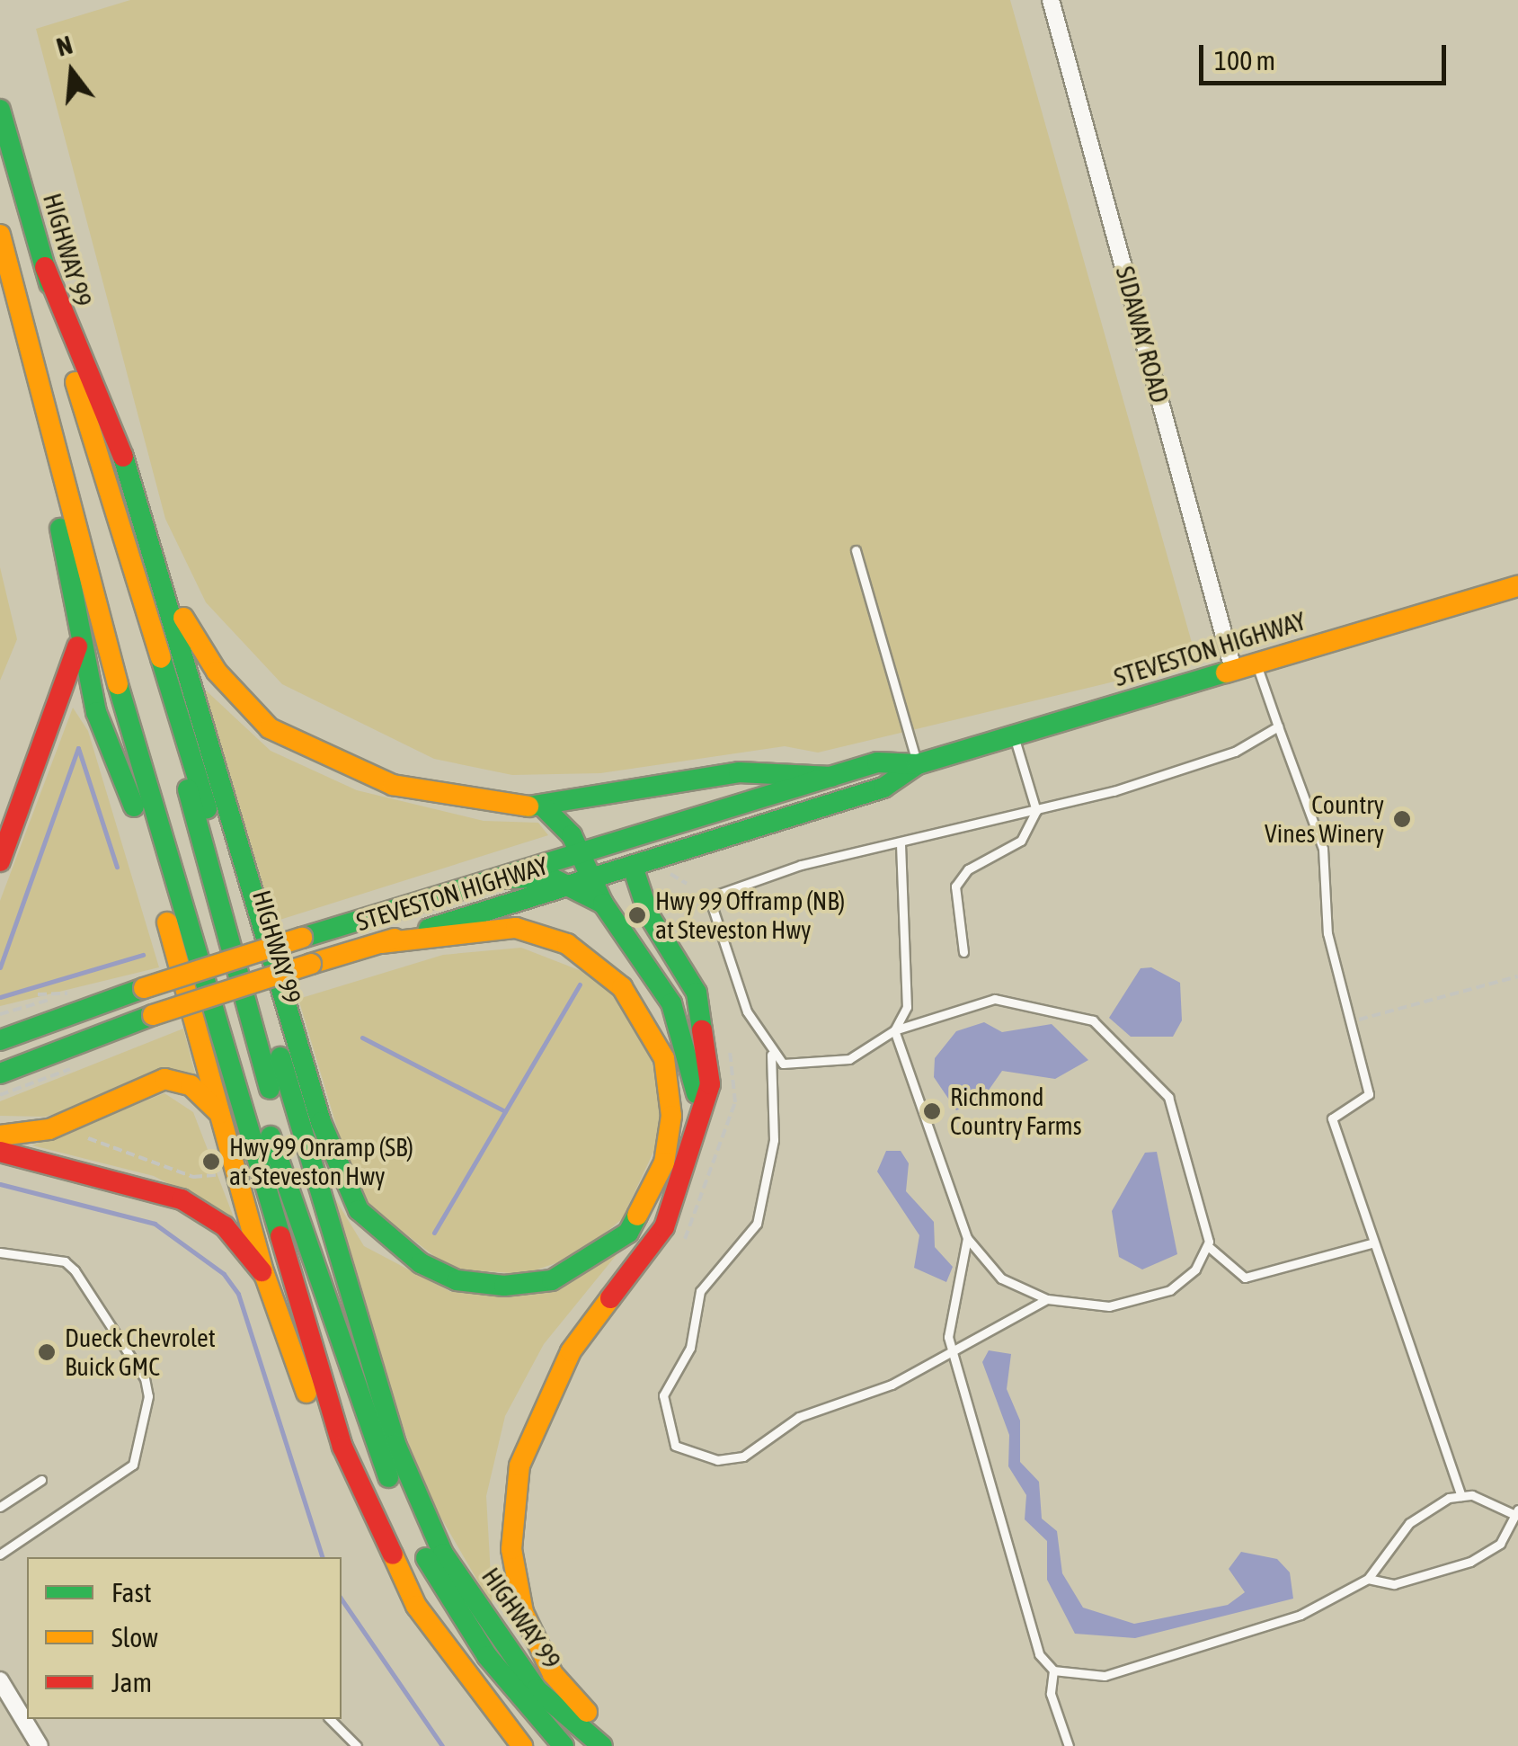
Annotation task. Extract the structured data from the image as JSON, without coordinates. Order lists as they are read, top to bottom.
{
  "streets": {
    "main road": ["HIGHWAY 99", "STEVESTON HIGHWAY"],
    "street": ["SIDAWAY ROAD"]
  },
  "crossings": [
    ["SIDAWAY ROAD", "STEVESTON HIGHWAY"]
  ],
  "places": [
    "Country Vines Winery",
    "Hwy 99 Offramp (NB) at Steveston Hwy",
    "Richmond Country Farms",
    "Hwy 99 Onramp (SB) at Steveston Hwy",
    "Dueck Chevrolet Buick GMC"
  ],
  "legend": ["Fast", "Slow", "Jam"],
  "scale_bar": "100 m",
  "north": "top"
}
